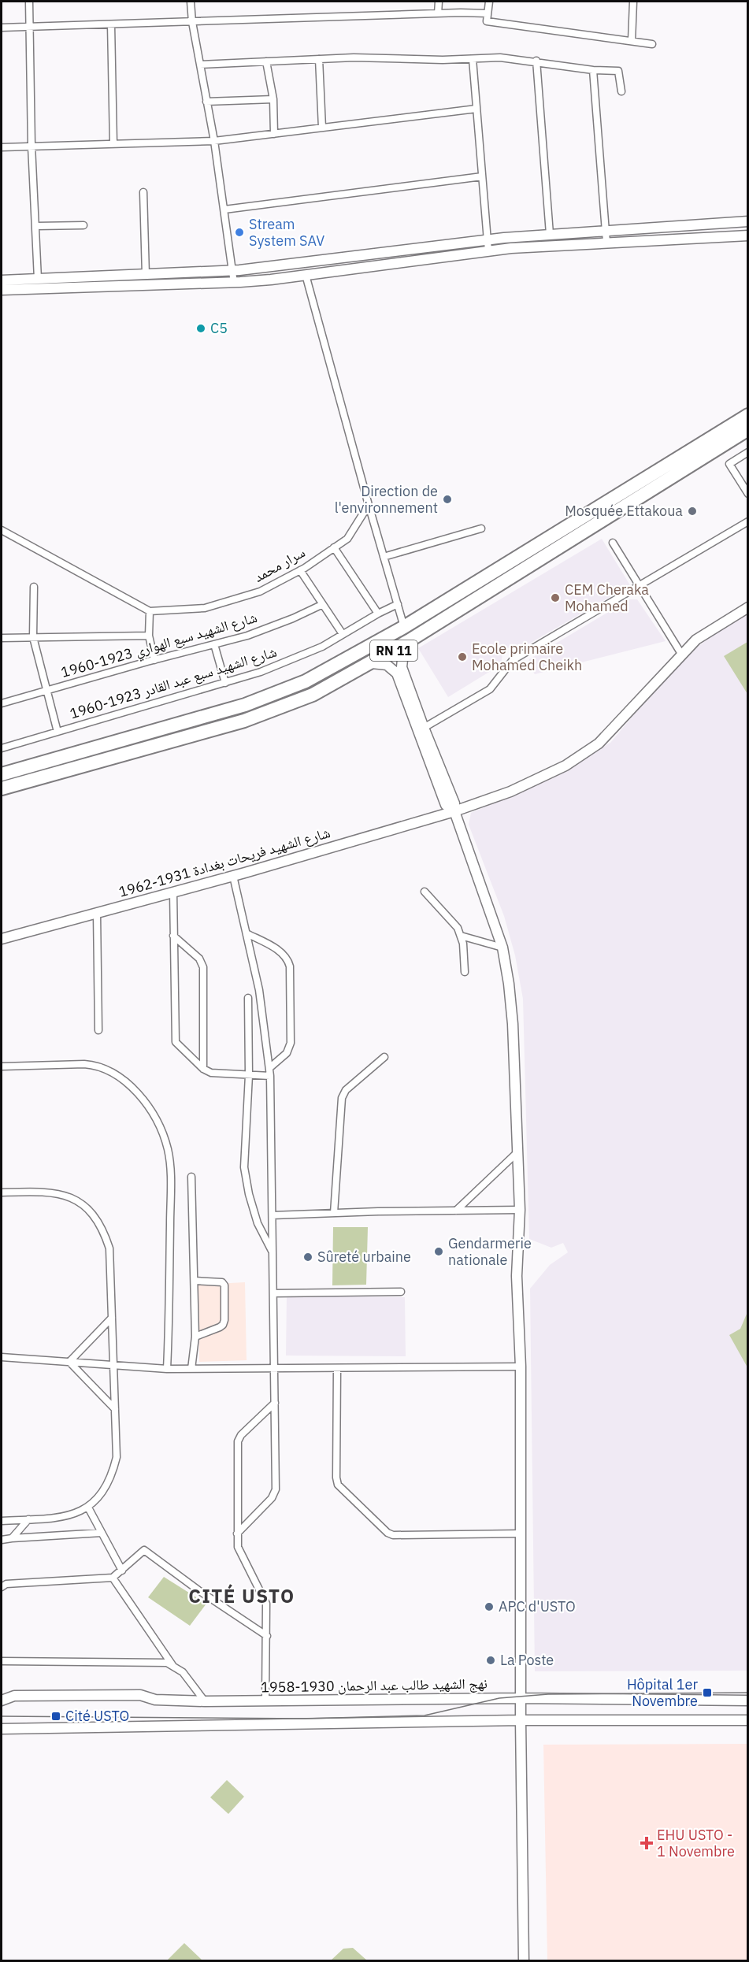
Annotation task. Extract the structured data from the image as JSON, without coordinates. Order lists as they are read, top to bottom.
{
  "streets": {
    "highway": ["RN 11"],
    "main road": ["شارع الشهيد فريحات بغدادة 1931-1962", "نهج الشهيد طالب عبد الرحمان 1930-1958"],
    "street": ["سرار محمد", "شارع الشهيد سبع الهواري 1923-1960", "شارع الشهيد سبع عبد القادر 1923-1960"]
  },
  "districts": ["CITÉ USTO"],
  "places": {
    "other": [
      "Stream System SAV",
      "C5",
      "Direction de l'environnement",
      "Mosquée Ettakoua",
      "CEM Cheraka Mohamed",
      "Ecole primaire Mohamed Cheikh",
      "Gendarmerie nationale",
      "Sûreté urbaine",
      "APC d'USTO",
      "La Poste"
    ],
    "transit": ["Hôpital 1er Novembre", "Cité USTO"],
    "health": ["EHU USTO - 1 Novembre"]
  }
}
